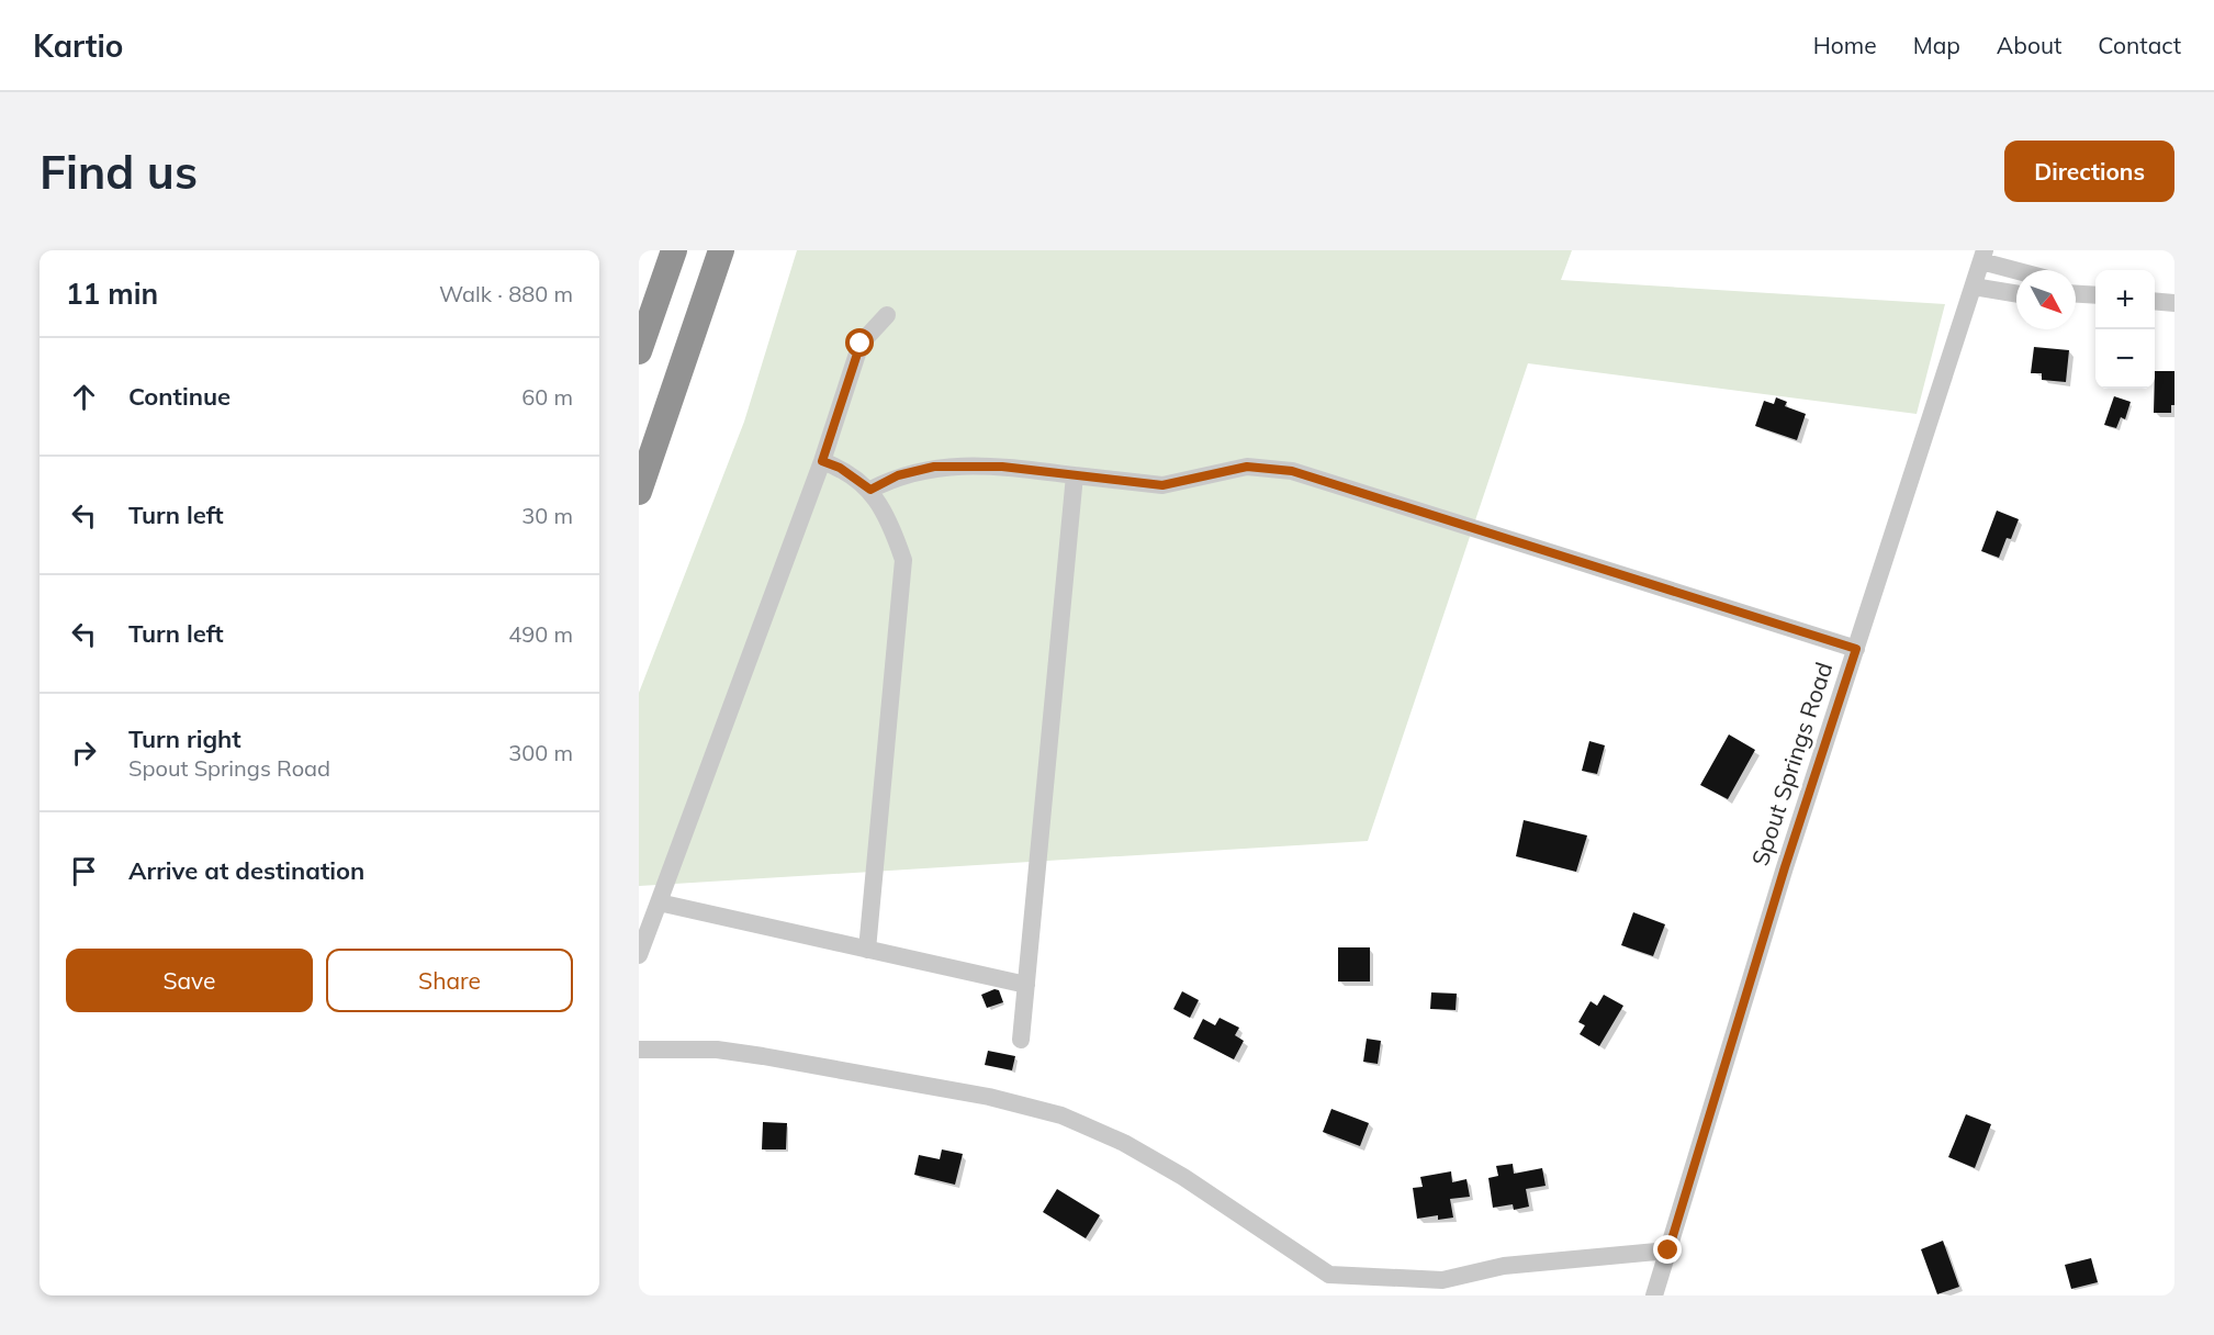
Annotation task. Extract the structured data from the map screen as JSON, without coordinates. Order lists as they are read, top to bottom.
{
  "streets": {
    "street": ["Spout Springs Road"]
  },
  "north": "bottom right",
  "page": {
    "header": "Kartio",
    "nav": [
      "Home",
      "Map",
      "About",
      "Contact"
    ],
    "buttons": [
      "Directions",
      ["Save", "Share"]
    ],
    "title": "Find us",
    "heading": ["11 min", "Walk · 880 m"],
    "map_buttons": ["+", "−"],
    "list": [
      ["Continue", "60 m"],
      ["Turn left", "30 m"],
      ["Turn left", "490 m"],
      ["Turn right", "Spout Springs Road", "300 m"],
      "Arrive at destination"
    ]
  }
}
